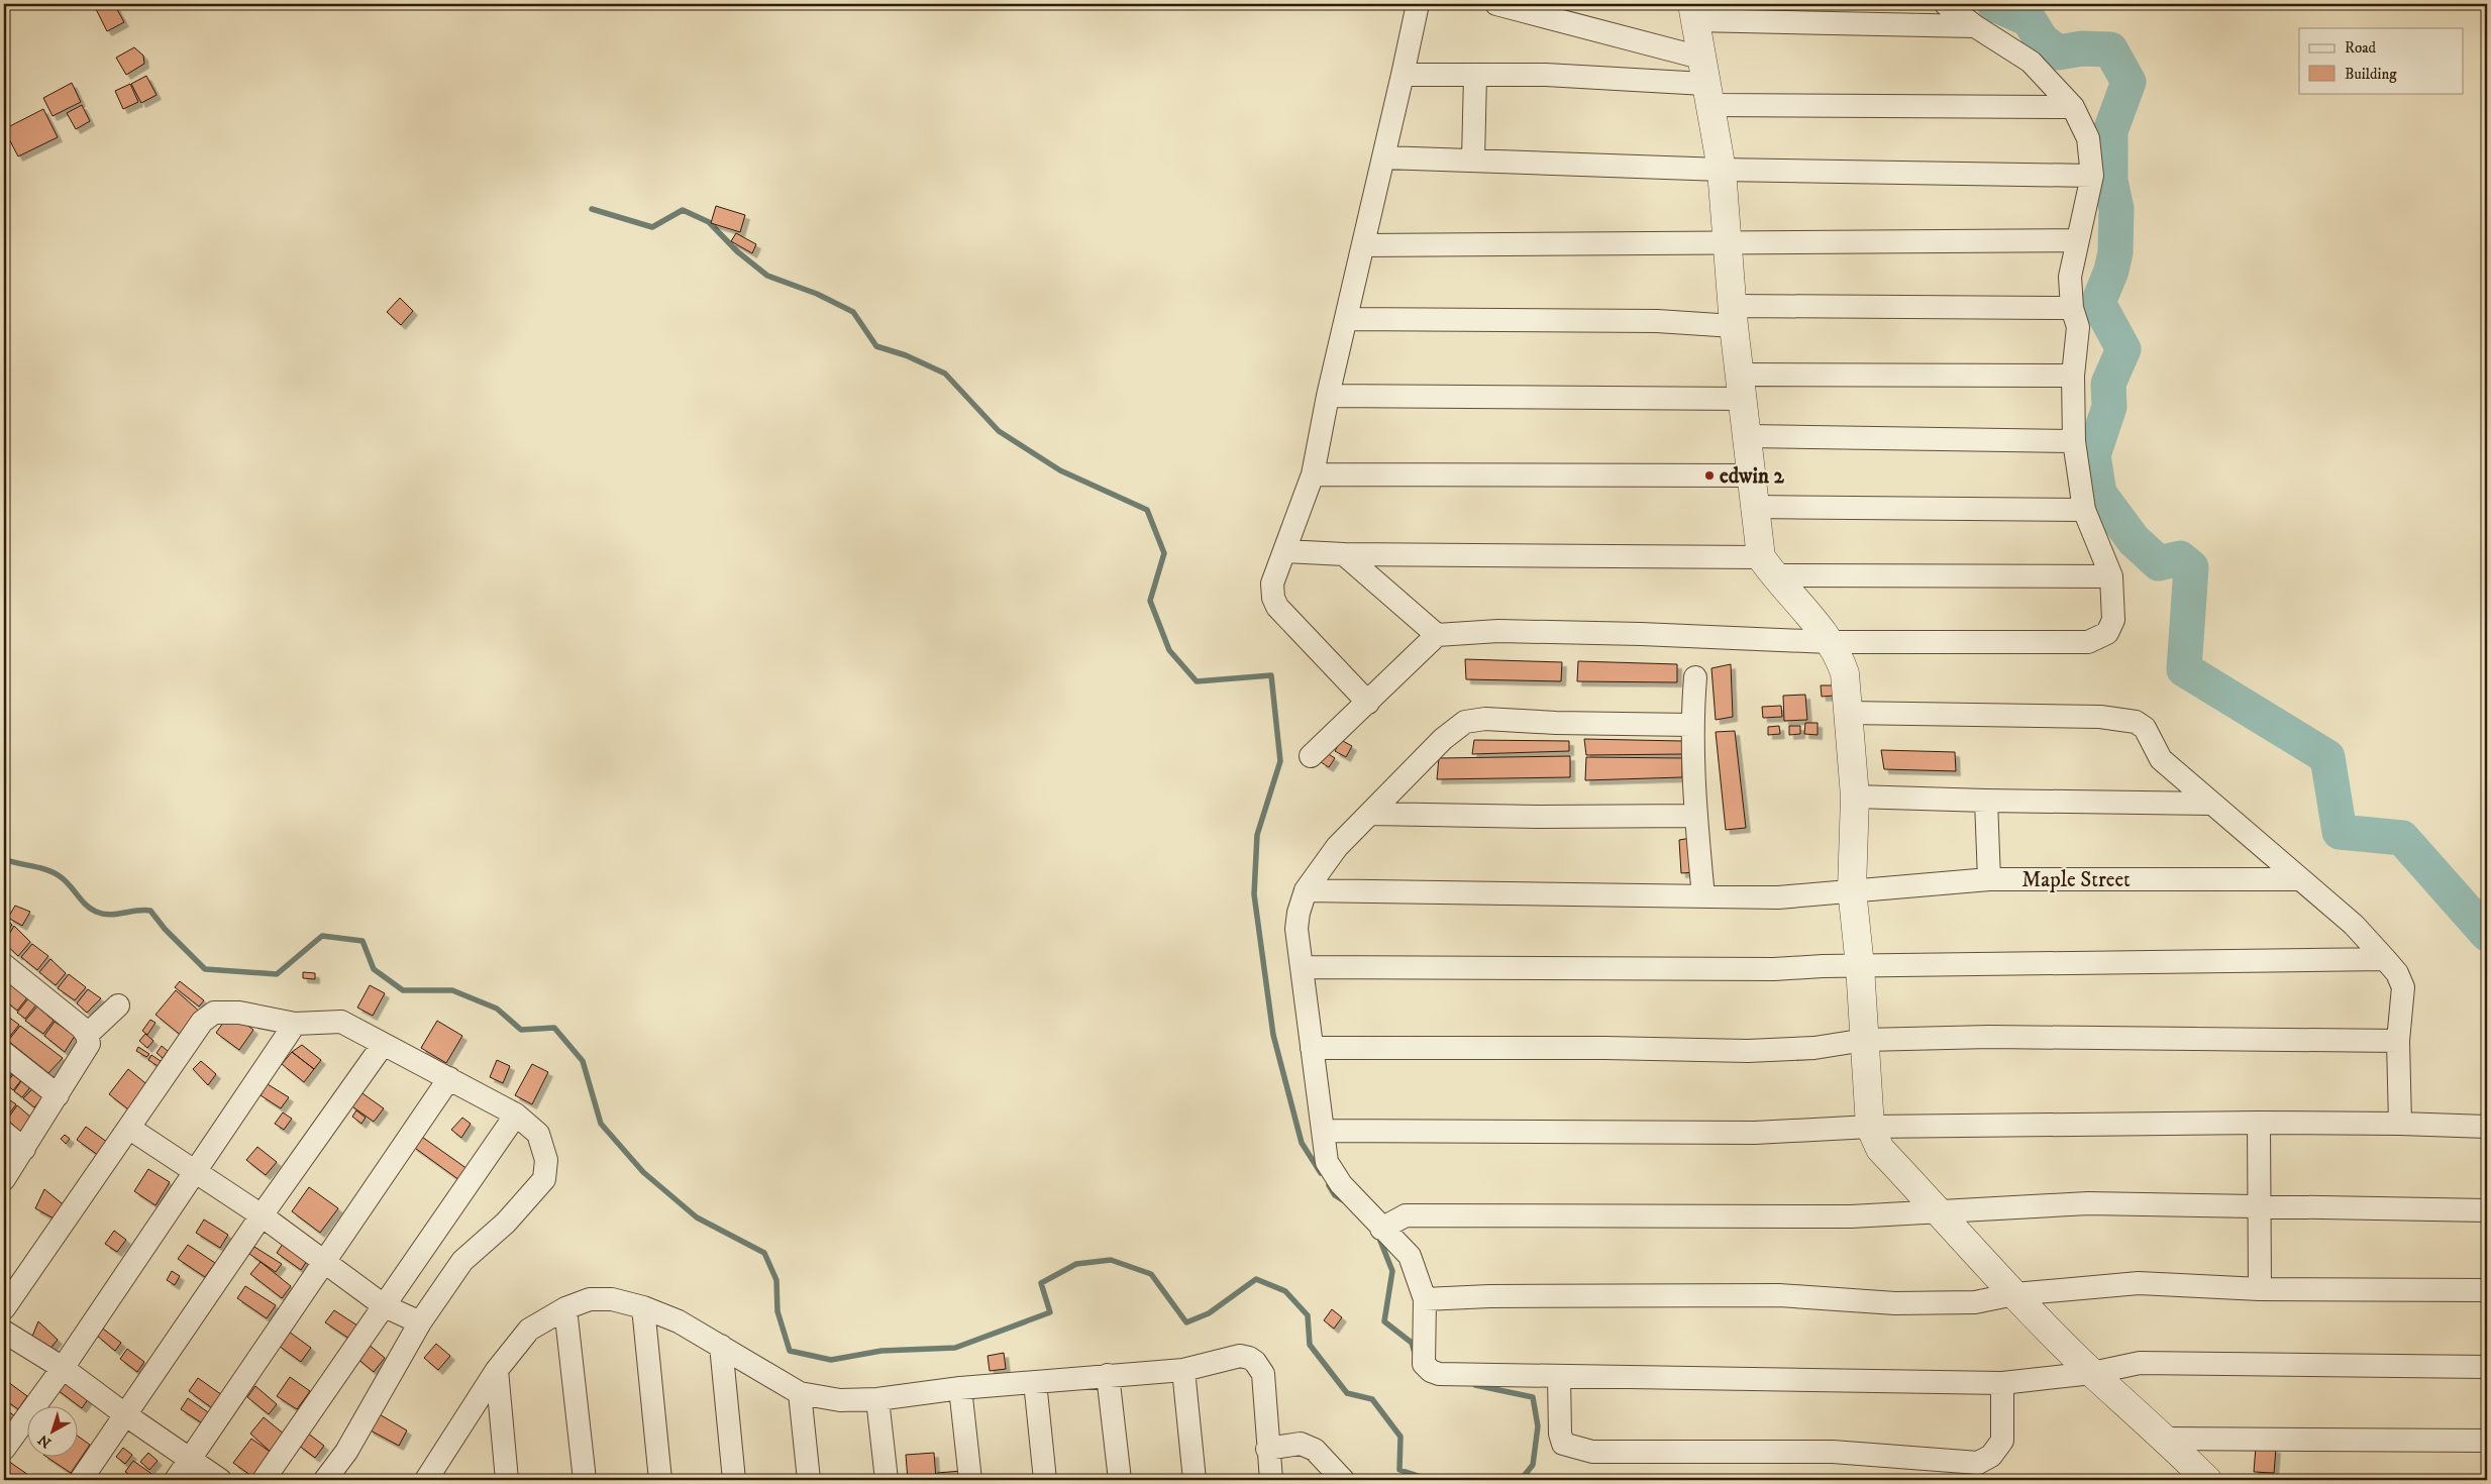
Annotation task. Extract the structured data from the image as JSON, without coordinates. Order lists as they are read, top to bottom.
{
  "streets": {
    "street": ["Maple Street"]
  },
  "places": ["edwin 2"],
  "legend": ["Road", "Building"],
  "north": "bottom left"
}
